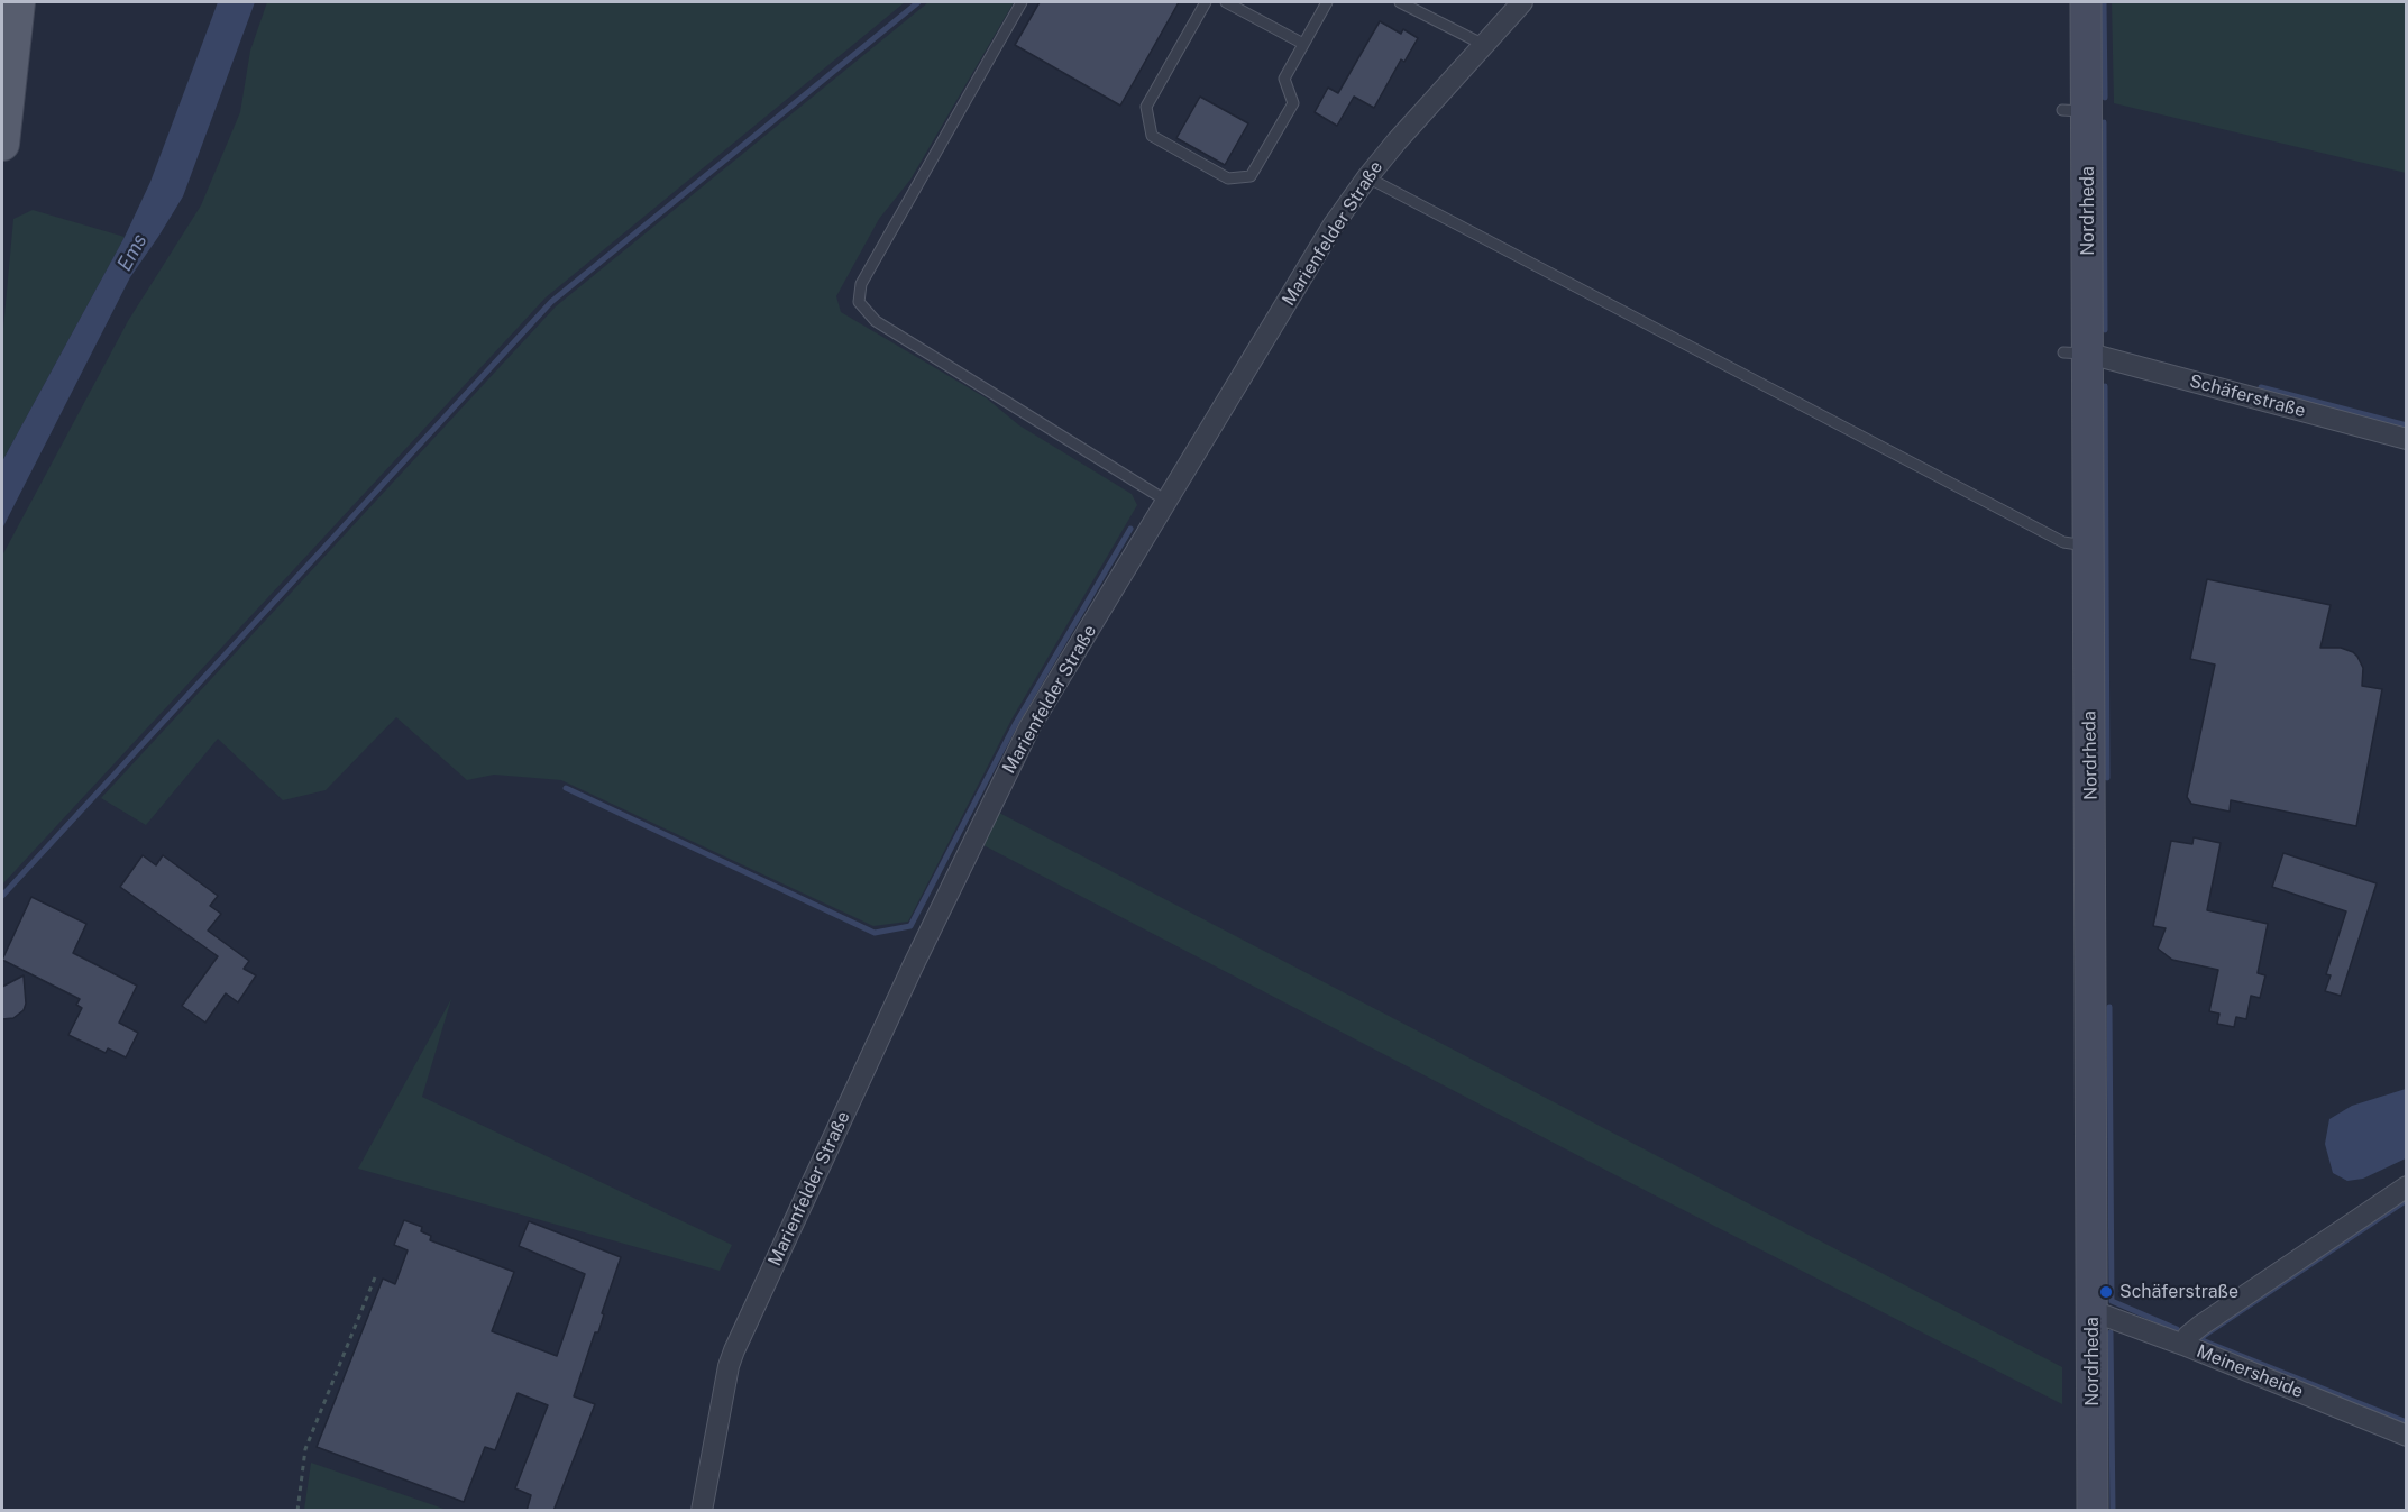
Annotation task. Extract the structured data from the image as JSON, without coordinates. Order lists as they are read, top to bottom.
{
  "streets": {
    "main road": ["Nordrheda"],
    "street": ["Marienfelder Straße", "Schäferstraße", "Meinersheide"]
  },
  "crossings": [
    ["Nordrheda", "Schäferstraße"],
    ["Nordrheda", "Meinersheide"]
  ],
  "water": ["Ems"],
  "places": ["Schäferstraße"]
}
